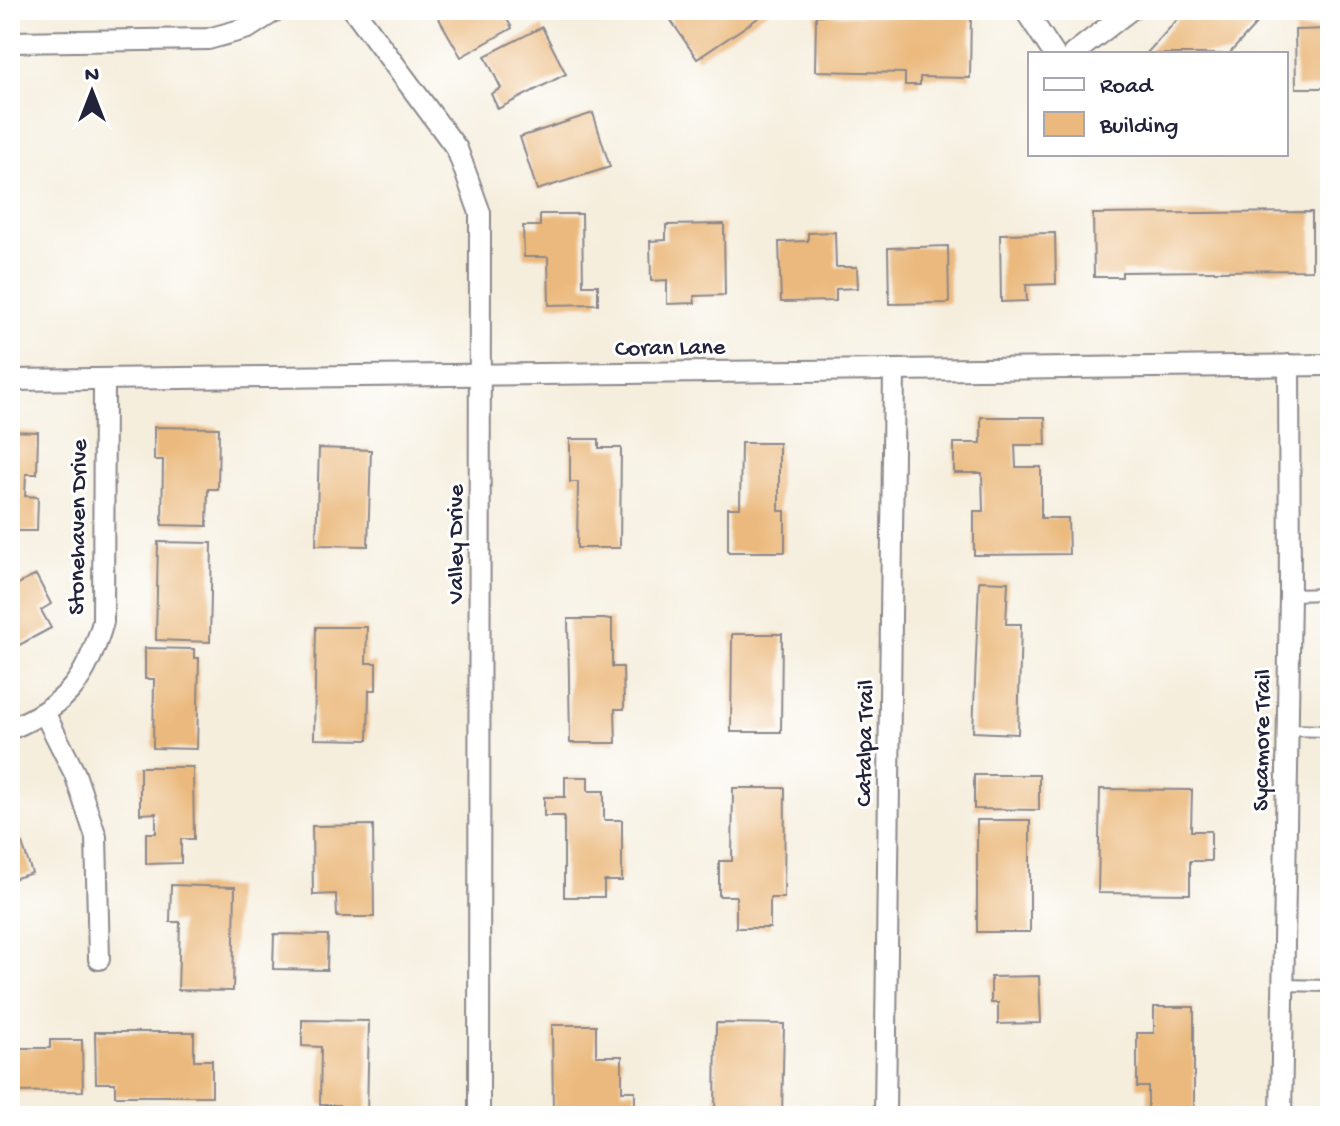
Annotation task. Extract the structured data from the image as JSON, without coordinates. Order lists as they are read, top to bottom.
{
  "streets": {
    "street": [
      "Coran Lane",
      "Stonehaven Drive",
      "Valley Drive",
      "Sycamore Trail",
      "Catalpa Trail"
    ]
  },
  "crossings": [
    ["Coran Lane", "Stonehaven Drive"],
    ["Coran Lane", "Valley Drive"],
    ["Coran Lane", "Sycamore Trail"],
    ["Coran Lane", "Catalpa Trail"]
  ],
  "legend": ["Road", "Building"],
  "north": "top"
}
